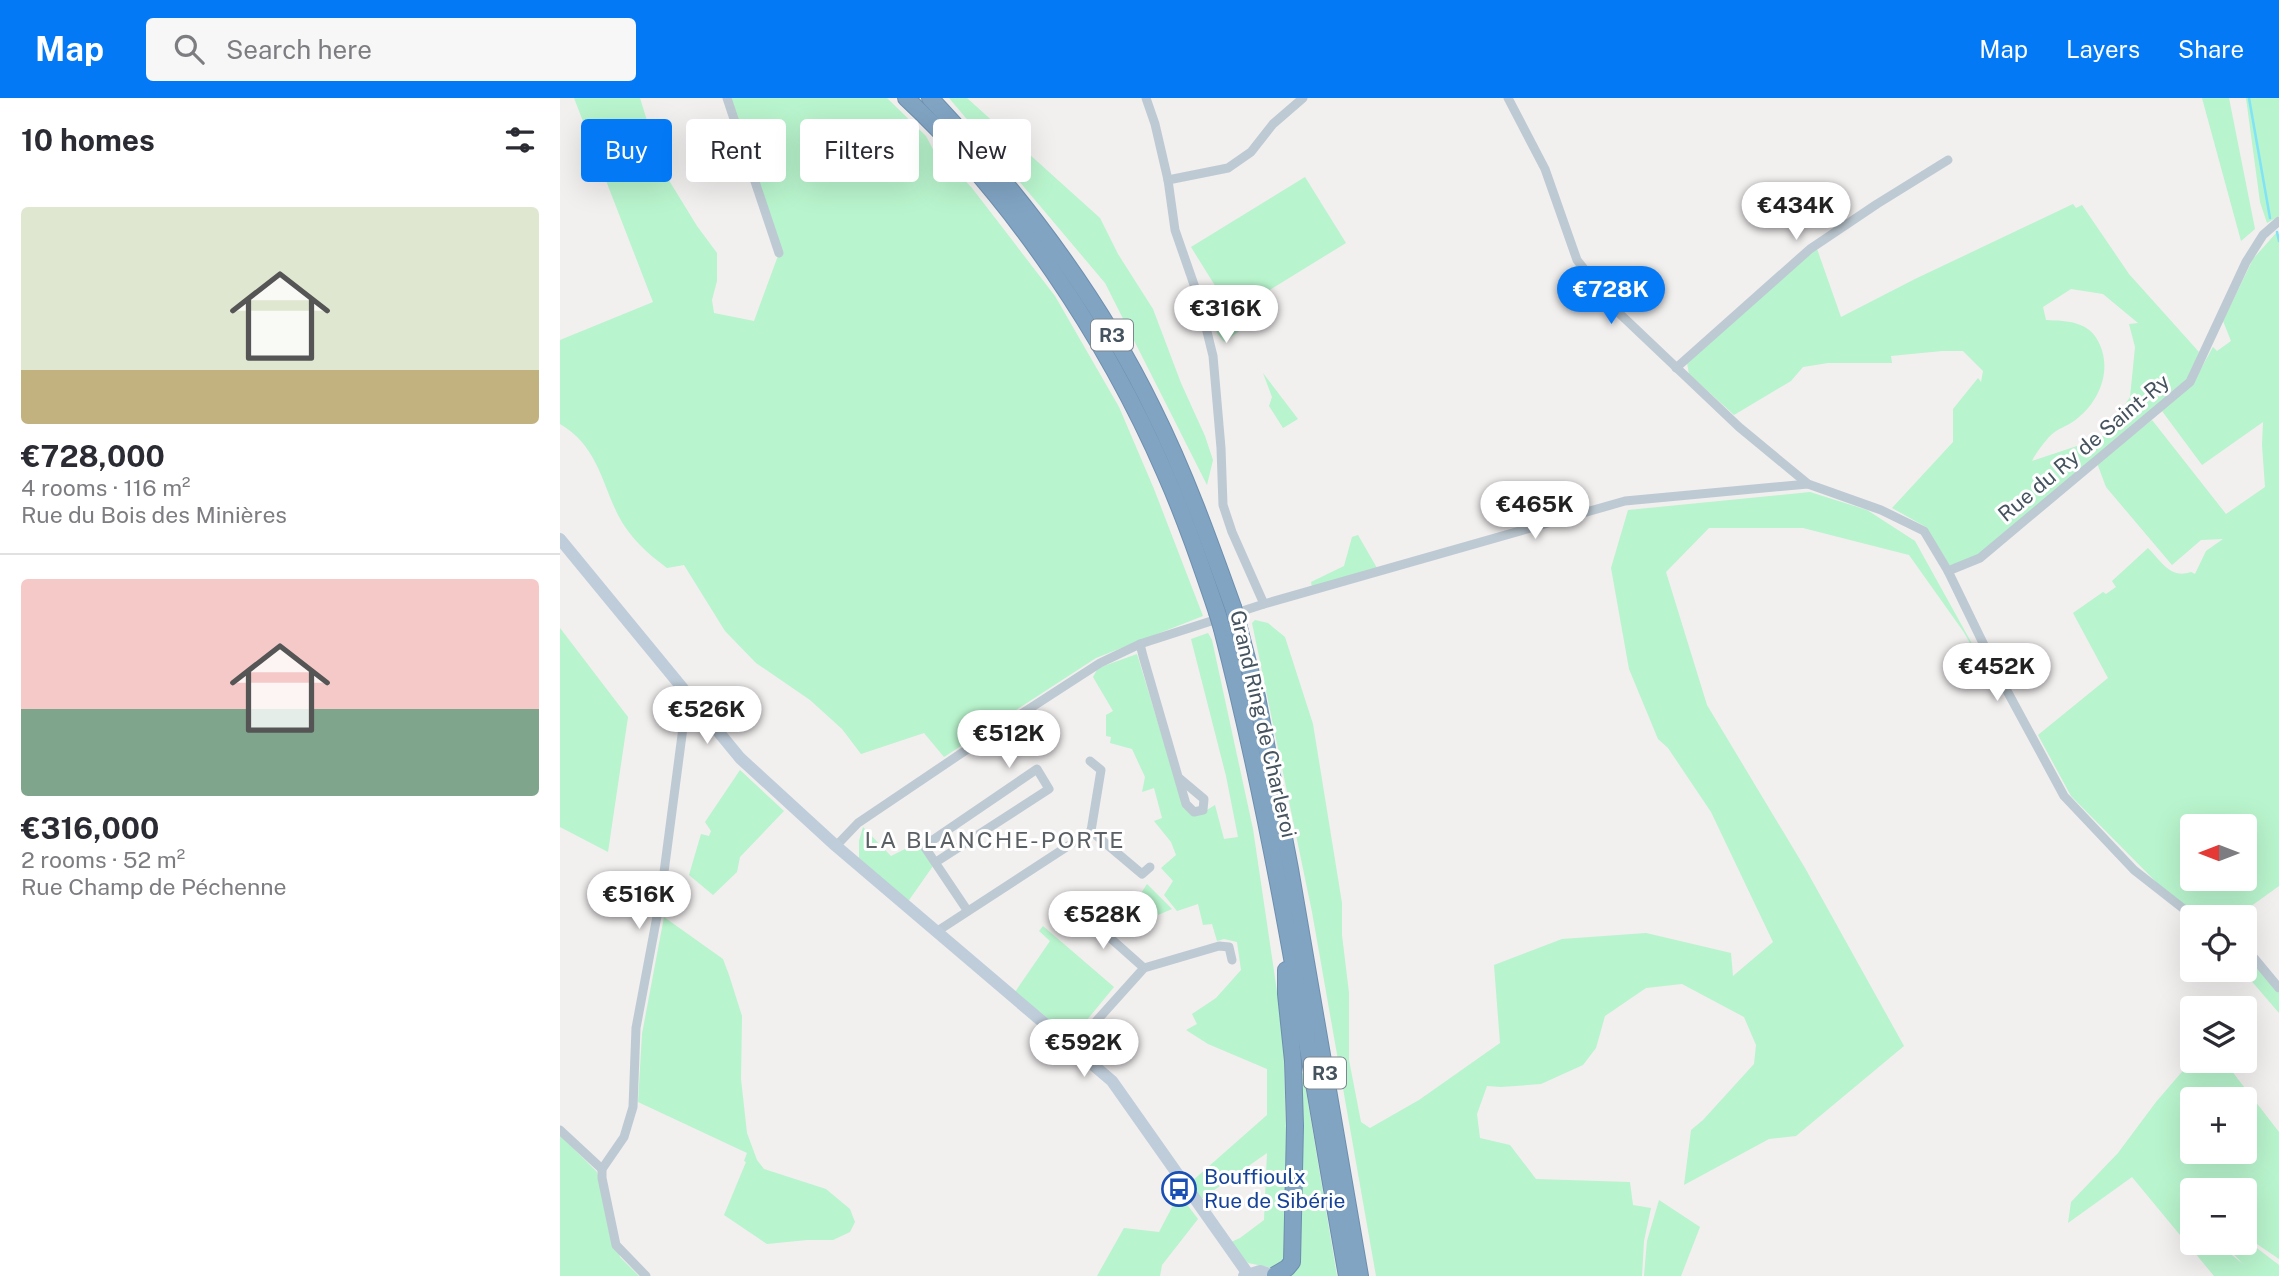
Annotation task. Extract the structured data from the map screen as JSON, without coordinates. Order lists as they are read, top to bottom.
{
  "streets": {
    "highway": ["R3", "Grand Ring de Charleroi"],
    "street": ["Rue du Ry de Saint-Ry"]
  },
  "districts": ["LA BLANCHE-PORTE"],
  "places": {
    "bus stop": ["Bouffioulx Rue de Sibérie"]
  },
  "north": "left",
  "page": {
    "header": "Map",
    "search": "Search here",
    "nav": ["Map", "Layers", "Share"],
    "heading": "10 homes",
    "chip": [
      "Buy",
      "Rent",
      "Filters",
      "New"
    ],
    "list": [
      {
        "name": "€728,000",
        "note": "4 rooms · 116 m² · Rue du Bois des Minières"
      },
      {
        "name": "€316,000",
        "note": "2 rooms · 52 m² · Rue Champ de Péchenne"
      }
    ],
    "price": [
      "€434K",
      "€728K",
      "€316K",
      "€465K",
      "€452K",
      "€526K",
      "€512K",
      "€516K",
      "€528K",
      "€592K"
    ],
    "map_buttons": ["+", "−"]
  }
}
